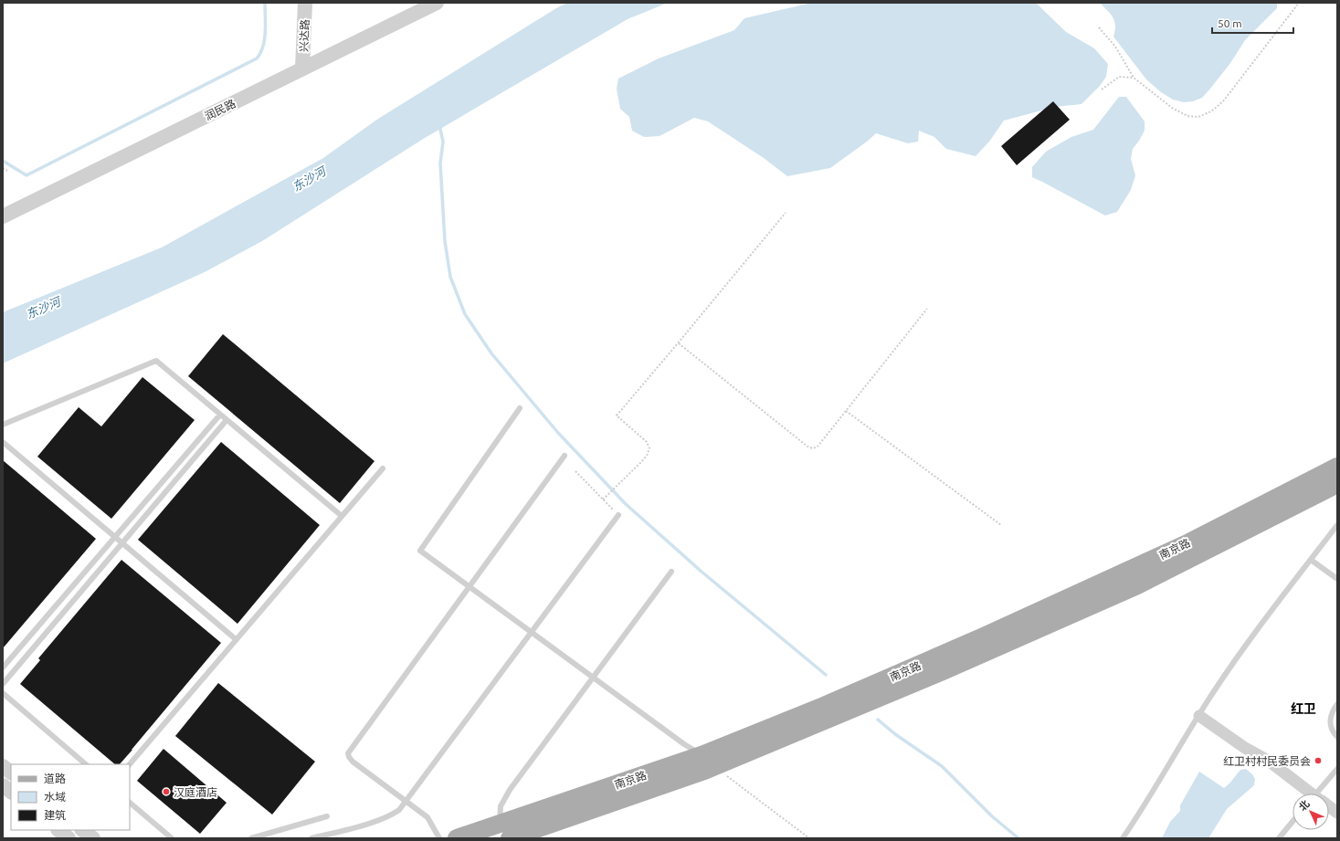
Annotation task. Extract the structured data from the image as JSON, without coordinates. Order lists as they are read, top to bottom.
{
  "streets": {
    "main road": ["南京路"],
    "street": ["兴达路", "润民路"]
  },
  "crossings": [
    ["兴达路", "润民路"]
  ],
  "districts": ["红卫"],
  "water": ["东沙河"],
  "places": ["红卫村村民委员会", "汉庭酒店"],
  "legend": ["道路", "水域", "建筑"],
  "scale_bar": "50 m",
  "north": "top left"
}
